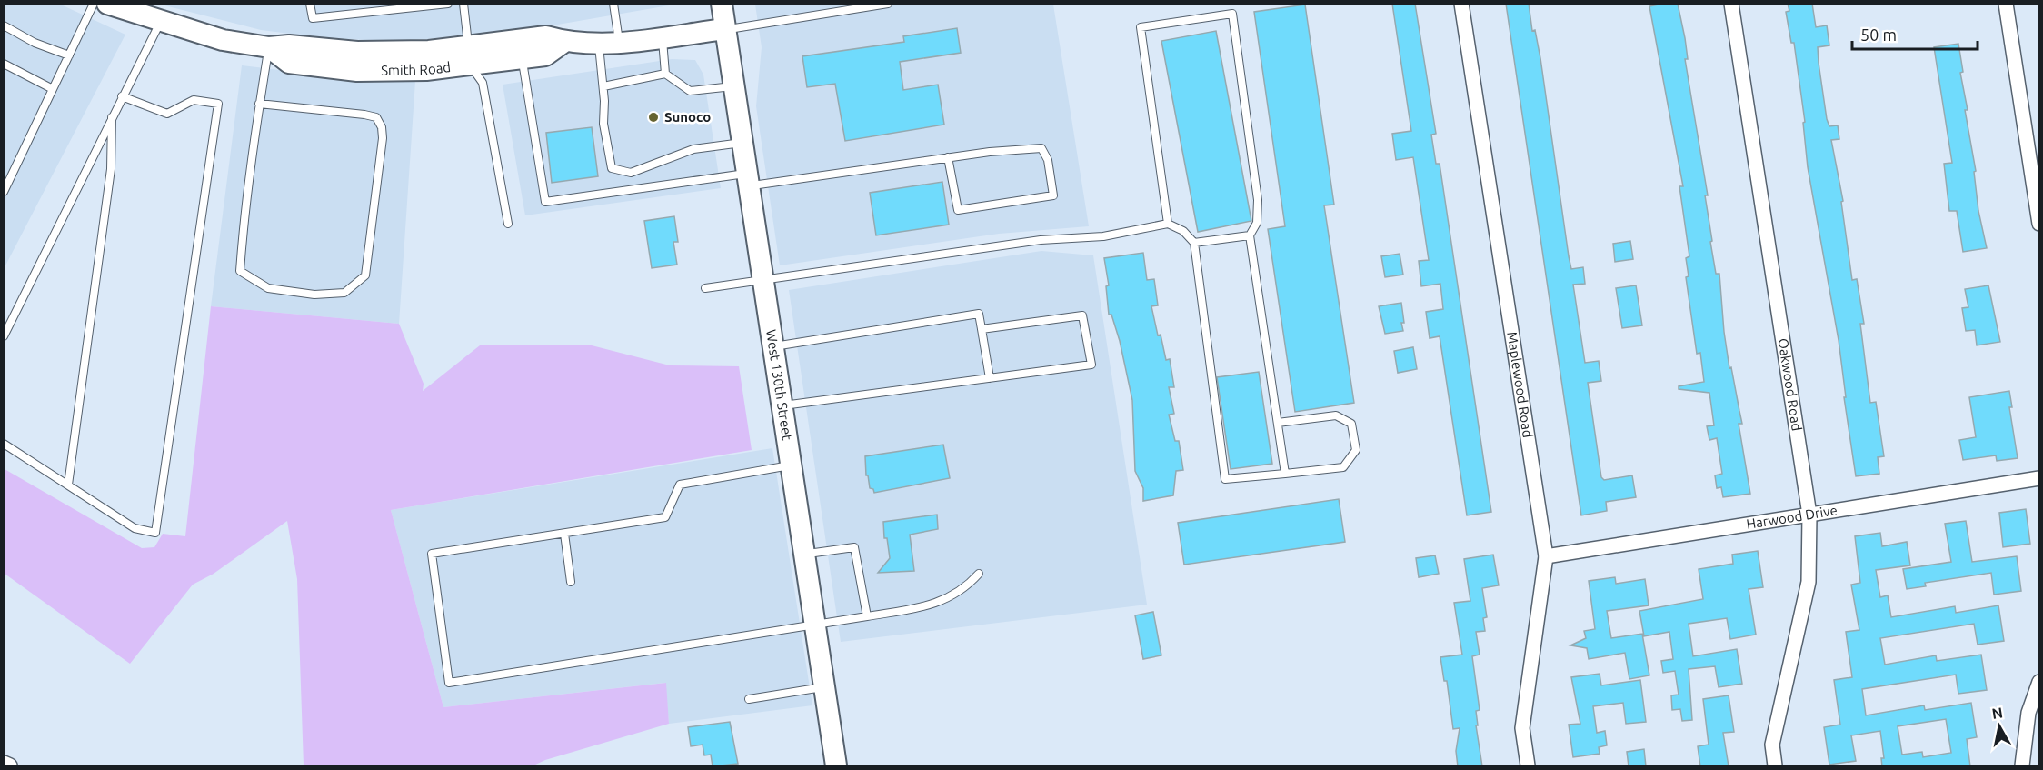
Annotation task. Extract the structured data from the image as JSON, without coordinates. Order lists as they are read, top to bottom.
{
  "streets": {
    "main road": ["Smith Road", "West 130th Street"],
    "street": ["Maplewood Road", "Oakwood Road", "Harwood Drive"]
  },
  "crossings": [
    ["Smith Road", "West 130th Street"],
    ["Maplewood Road", "Harwood Drive"],
    ["Oakwood Road", "Harwood Drive"]
  ],
  "places": ["Sunoco"],
  "scale_bar": "50 m",
  "north": "top"
}
